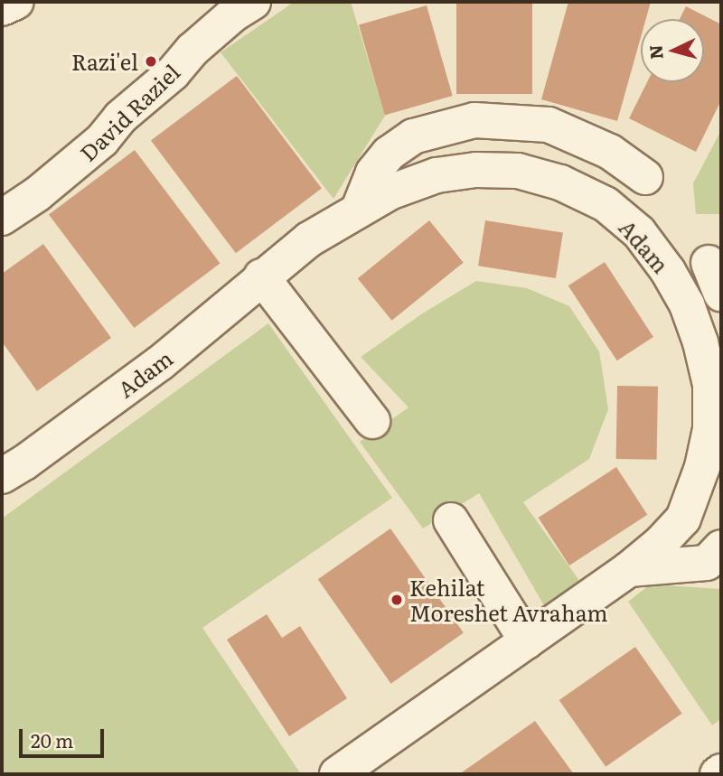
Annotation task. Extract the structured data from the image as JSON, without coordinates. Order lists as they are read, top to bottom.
{
  "streets": {
    "street": ["David Raziel", "Adam"]
  },
  "places": ["Razi'el", "Kehilat Moreshet Avraham"],
  "scale_bar": "20 m",
  "north": "left"
}
